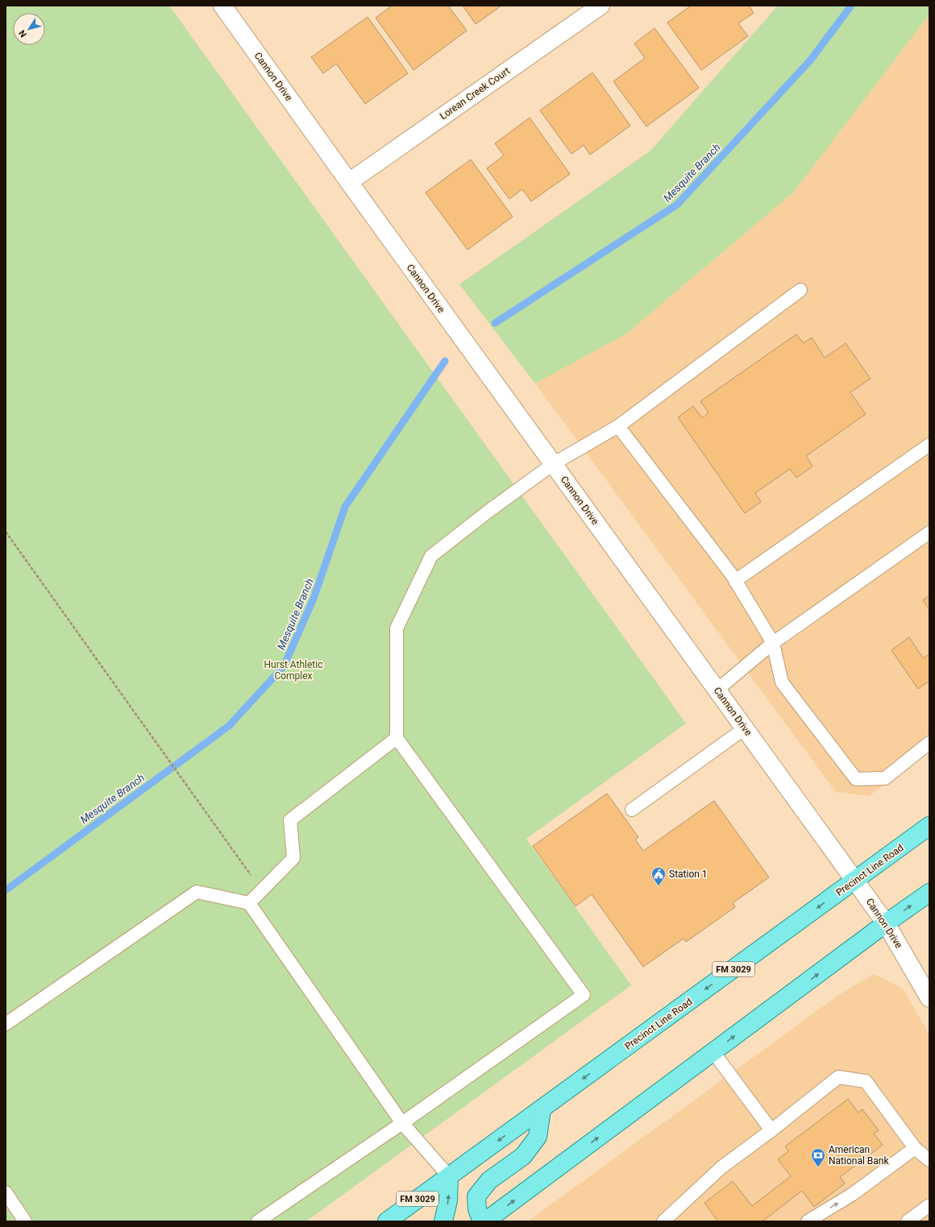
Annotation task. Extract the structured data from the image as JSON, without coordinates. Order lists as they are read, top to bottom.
{
  "streets": {
    "main road": ["Precinct Line Road", "FM 3029"],
    "street": ["Cannon Drive", "Lorean Creek Court"]
  },
  "crossings": [
    ["Cannon Drive", "Lorean Creek Court"],
    ["Cannon Drive", "Precinct Line Road"]
  ],
  "water": ["Mesquite Branch"],
  "parks": ["Hurst Athletic Complex"],
  "places": {
    "public building": ["Station 1"],
    "bank": ["American National Bank"]
  },
  "north": "bottom left"
}
